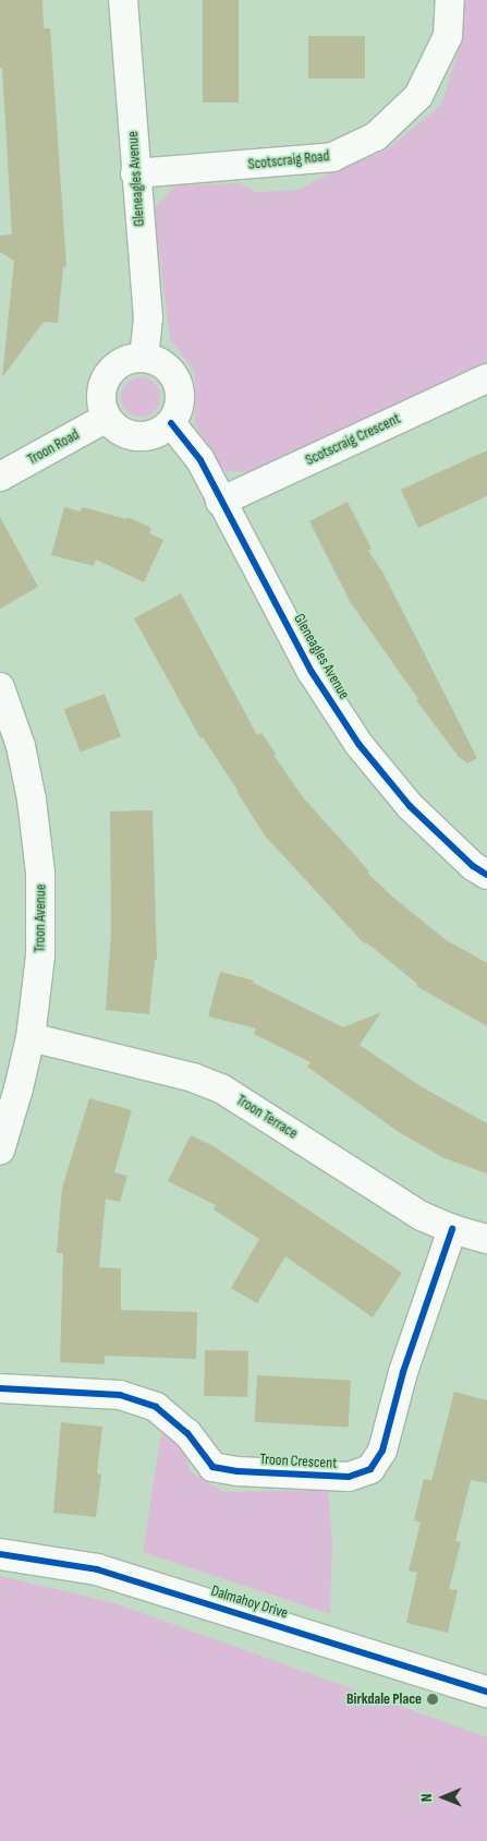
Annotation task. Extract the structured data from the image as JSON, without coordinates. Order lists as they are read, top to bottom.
{
  "streets": {
    "street": [
      "Scotscraig Road",
      "Gleneagles Avenue",
      "Scotscraig Crescent",
      "Troon Road",
      "Troon Avenue",
      "Troon Terrace",
      "Troon Crescent",
      "Dalmahoy Drive"
    ]
  },
  "crossings": [
    ["Scotscraig Road", "Gleneagles Avenue"],
    ["Gleneagles Avenue", "Scotscraig Crescent"],
    ["Gleneagles Avenue", "Troon Road"],
    ["Troon Avenue", "Troon Terrace"],
    ["Troon Terrace", "Troon Crescent"]
  ],
  "places": ["Birkdale Place"],
  "north": "left"
}
